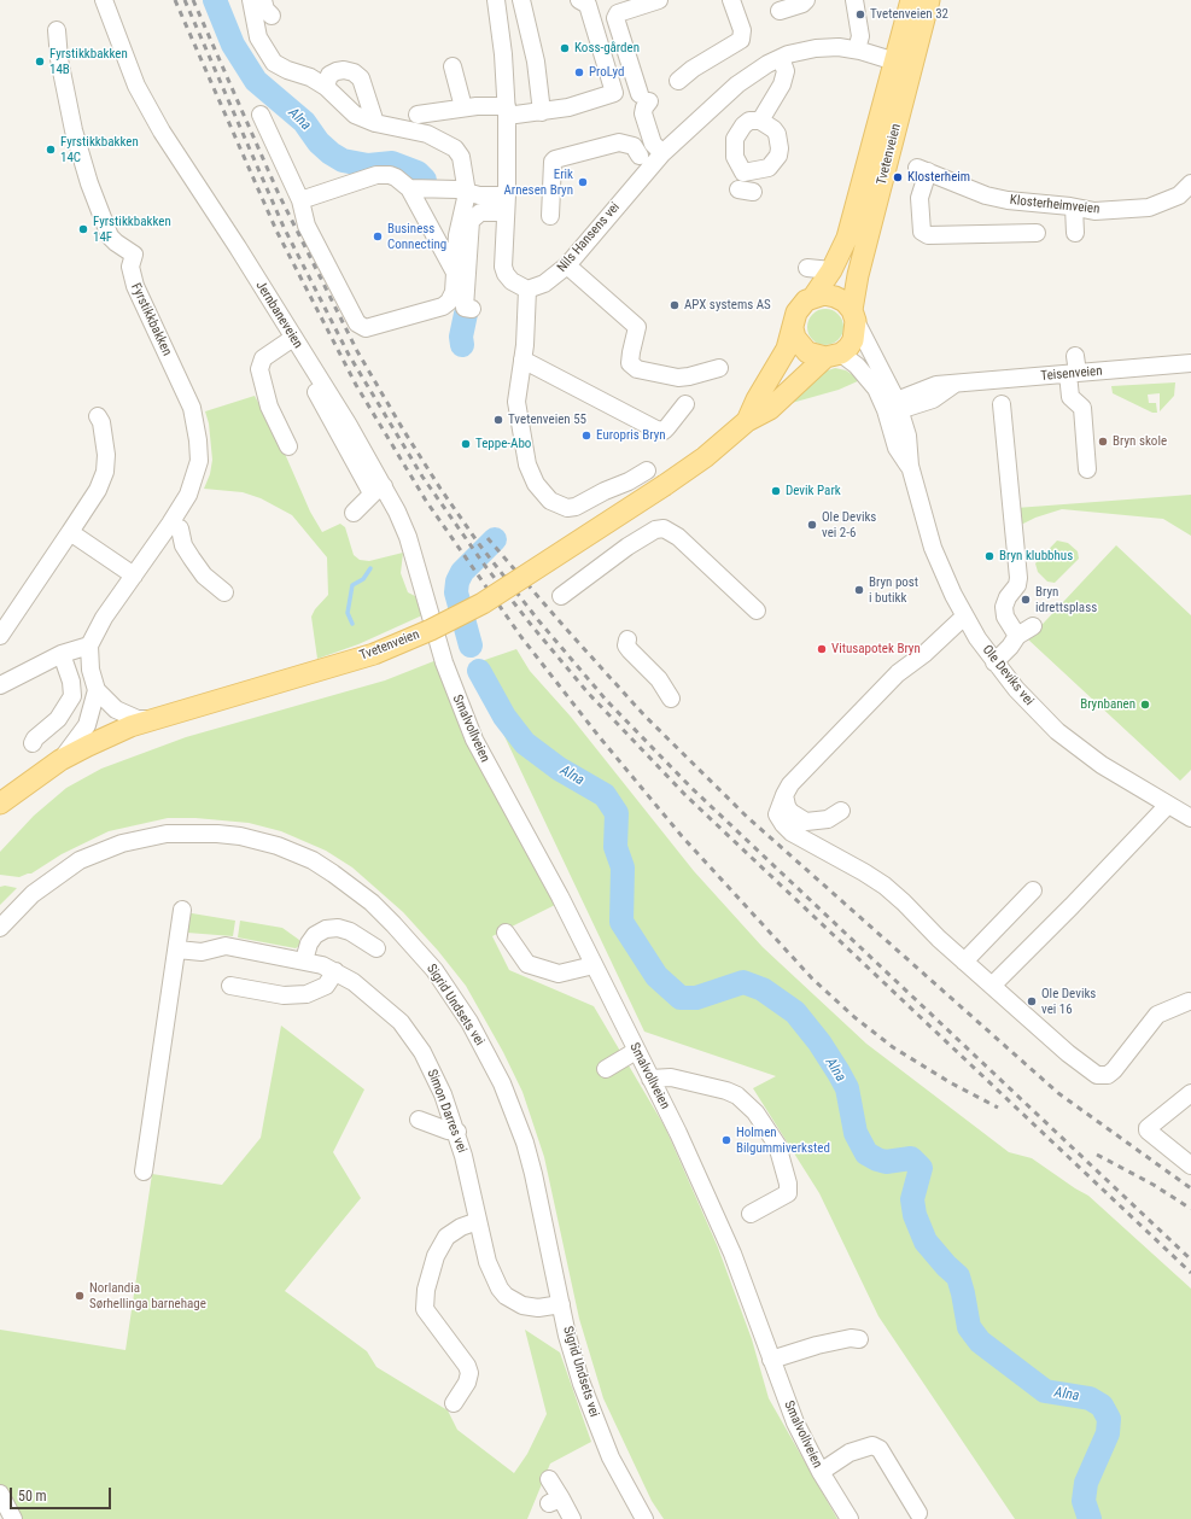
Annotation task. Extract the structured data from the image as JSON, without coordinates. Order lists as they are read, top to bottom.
{
  "streets": {
    "main road": ["Tvetenveien"],
    "street": [
      "Klosterheimveien",
      "Nils Hansens vei",
      "Jernbaneveien",
      "Fyrstikkbakken",
      "Teisenveien",
      "Ole Deviks vei",
      "Smalvollveien",
      "Sigrid Undsets vei",
      "Simon Darres vei"
    ]
  },
  "crossings": [
    ["Tvetenveien", "Nils Hansens vei"],
    ["Tvetenveien", "Ole Deviks vei"],
    ["Jernbaneveien", "Smalvollveien"],
    ["Teisenveien", "Ole Deviks vei"],
    ["Sigrid Undsets vei", "Simon Darres vei"]
  ],
  "water": ["Alna"],
  "places": [
    "Tvetenveien 32",
    "Koss-gården",
    "Fyrstikkbakken 14B",
    "ProLyd",
    "Fyrstikkbakken 14C",
    "Klosterheim",
    "Erik Arnesen Bryn",
    "Fyrstikkbakken 14F",
    "Business Connecting",
    "APX systems AS",
    "Tvetenveien 55",
    "Europris Bryn",
    "Bryn skole",
    "Teppe-Abo",
    "Devik Park",
    "Ole Deviks vei 2-6",
    "Bryn klubbhus",
    "Bryn post i butikk",
    "Bryn idrettsplass",
    "Vitusapotek Bryn",
    "Brynbanen",
    "Ole Deviks vei 16",
    "Holmen Bilgummiverksted",
    "Norlandia Sørhellinga barnehage"
  ],
  "scale_bar": "50 m"
}
